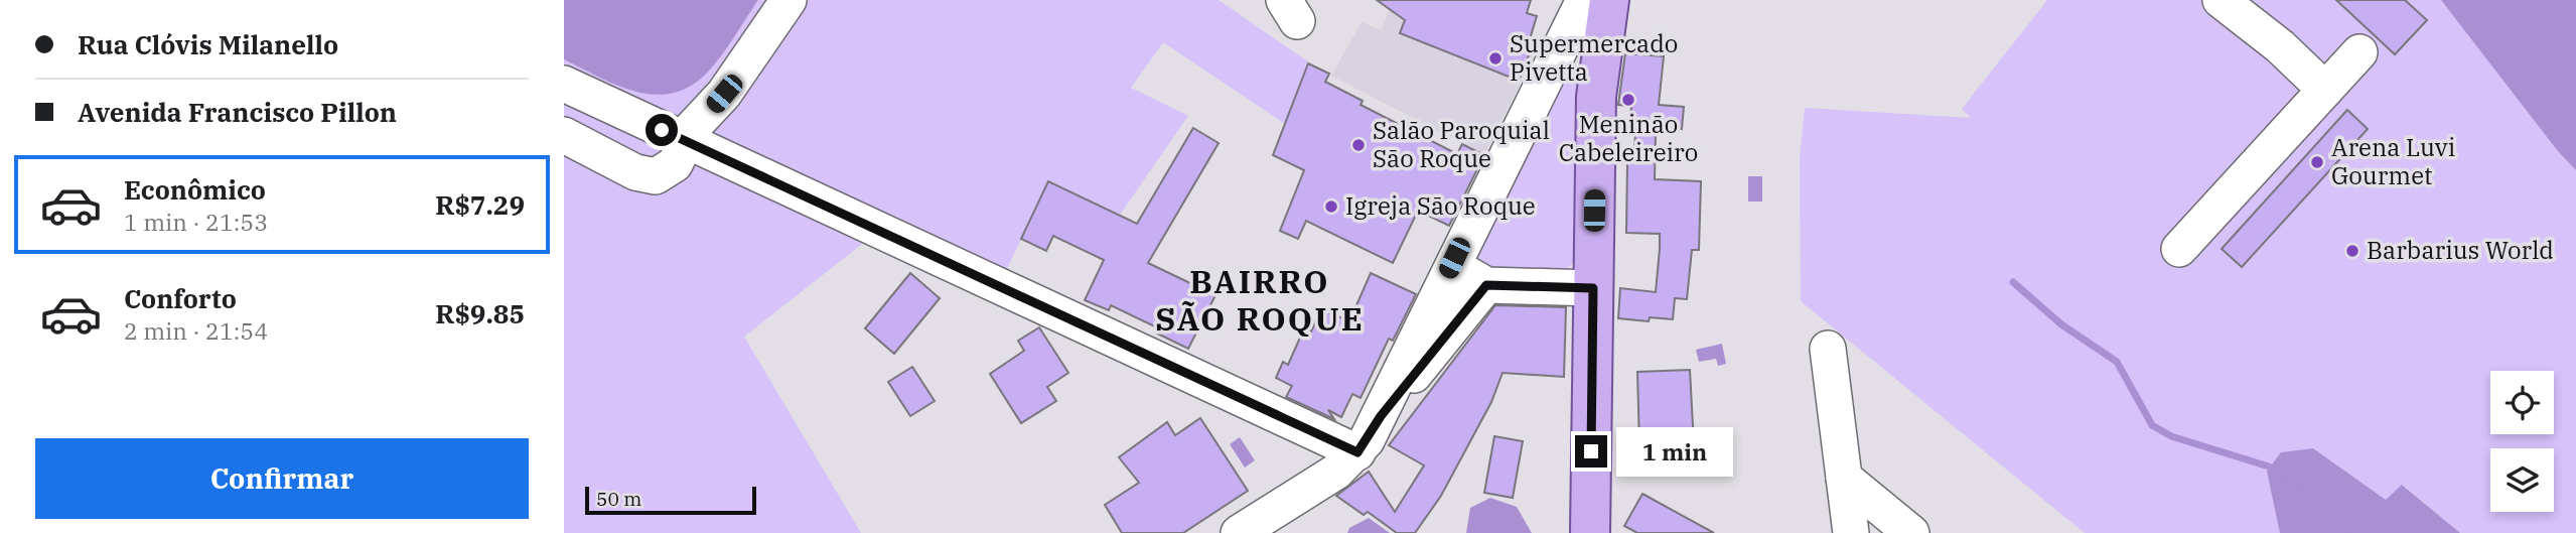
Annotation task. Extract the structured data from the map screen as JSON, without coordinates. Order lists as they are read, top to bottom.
{
  "districts": ["BAIRRO SÃO ROQUE"],
  "places": [
    "Supermercado Pivetta",
    "Meninão Cabeleireiro",
    "Salão Paroquial São Roque",
    "Arena Luvi Gourmet",
    "Igreja São Roque",
    "Barbarius World"
  ],
  "scale_bar": "50 m",
  "page": {
    "banner": ["Rua Clóvis Milanello", "Avenida Francisco Pillon"],
    "list": [
      {
        "name": "Econômico",
        "note": "1 min · 21:53",
        "value": "R$7.29"
      },
      {
        "name": "Conforto",
        "note": "2 min · 21:54",
        "value": "R$9.85"
      }
    ],
    "buttons": "Confirmar",
    "bubble": "1 min",
    "scale": "50 m"
  }
}
